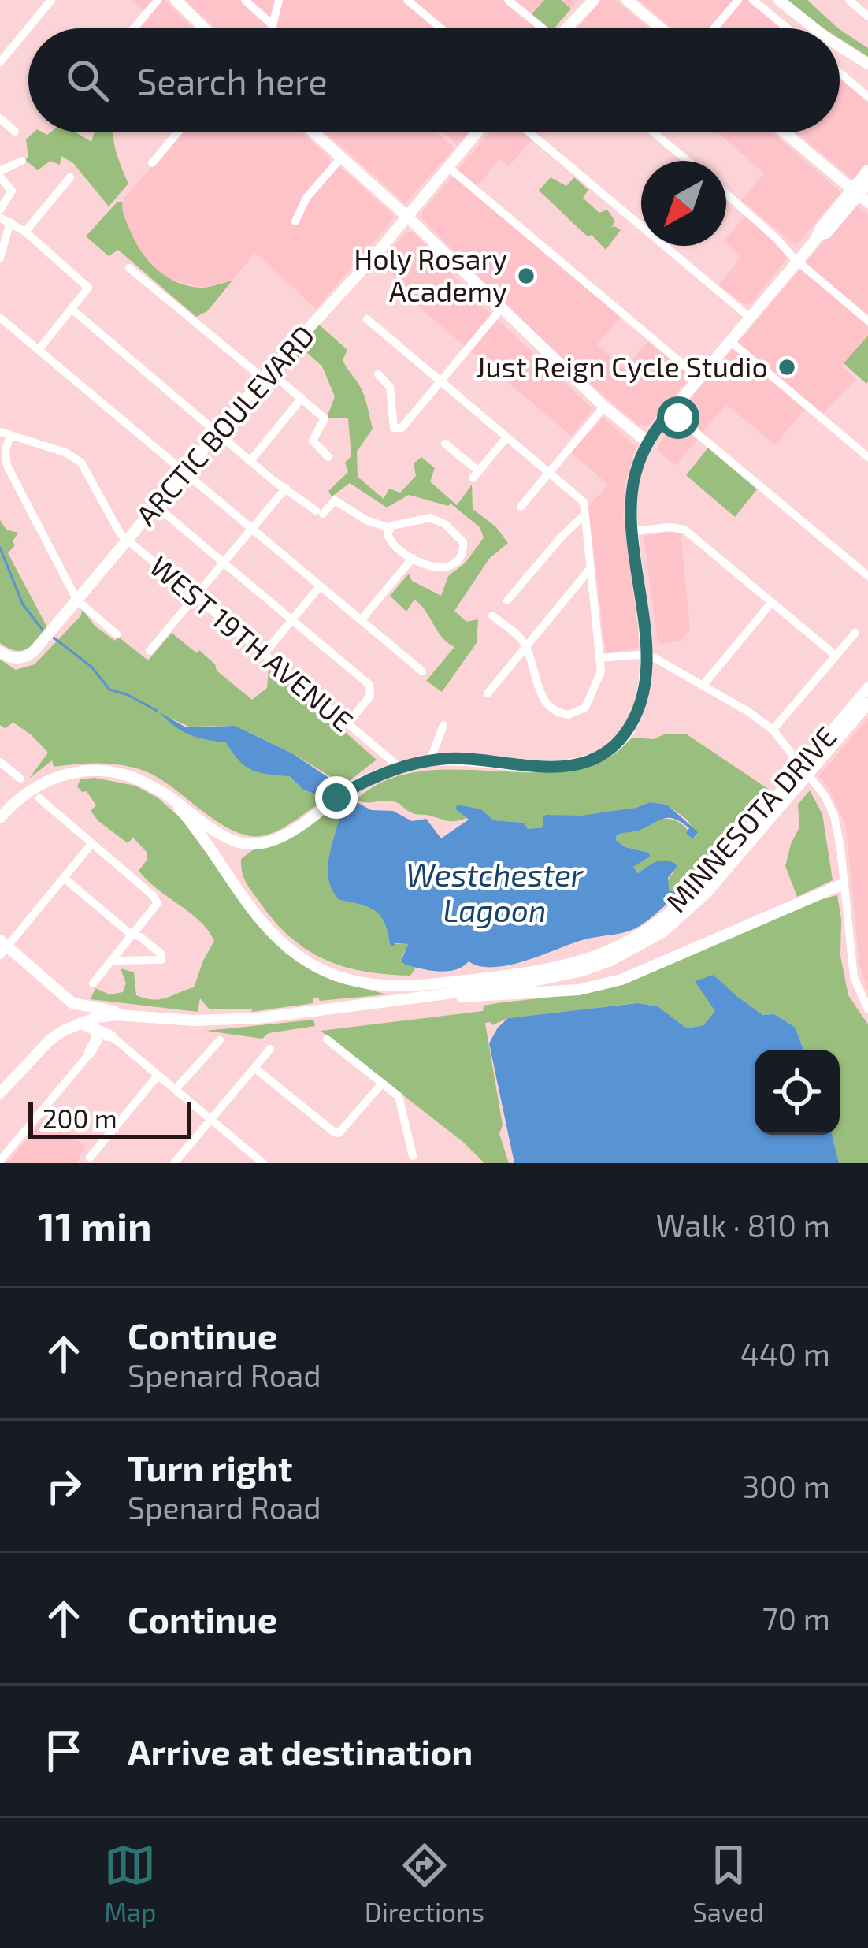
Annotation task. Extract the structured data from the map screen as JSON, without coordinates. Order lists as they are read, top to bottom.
{
  "streets": {
    "main road": ["ARCTIC BOULEVARD", "MINNESOTA DRIVE"],
    "street": ["WEST 19TH AVENUE"]
  },
  "crossings": [
    ["ARCTIC BOULEVARD", "WEST 19TH AVENUE"]
  ],
  "water": ["Westchester Lagoon"],
  "places": ["Holy Rosary Academy", "Just Reign Cycle Studio"],
  "scale_bar": "200 m",
  "north": "bottom left",
  "page": {
    "search": "Search here",
    "scale": "200 m",
    "heading": ["11 min", "Walk · 810 m"],
    "list": [
      ["Continue", "Spenard Road", "440 m"],
      ["Turn right", "Spenard Road", "300 m"],
      ["Continue", "70 m"],
      "Arrive at destination"
    ],
    "nav": ["Map", "Directions", "Saved"]
  }
}
